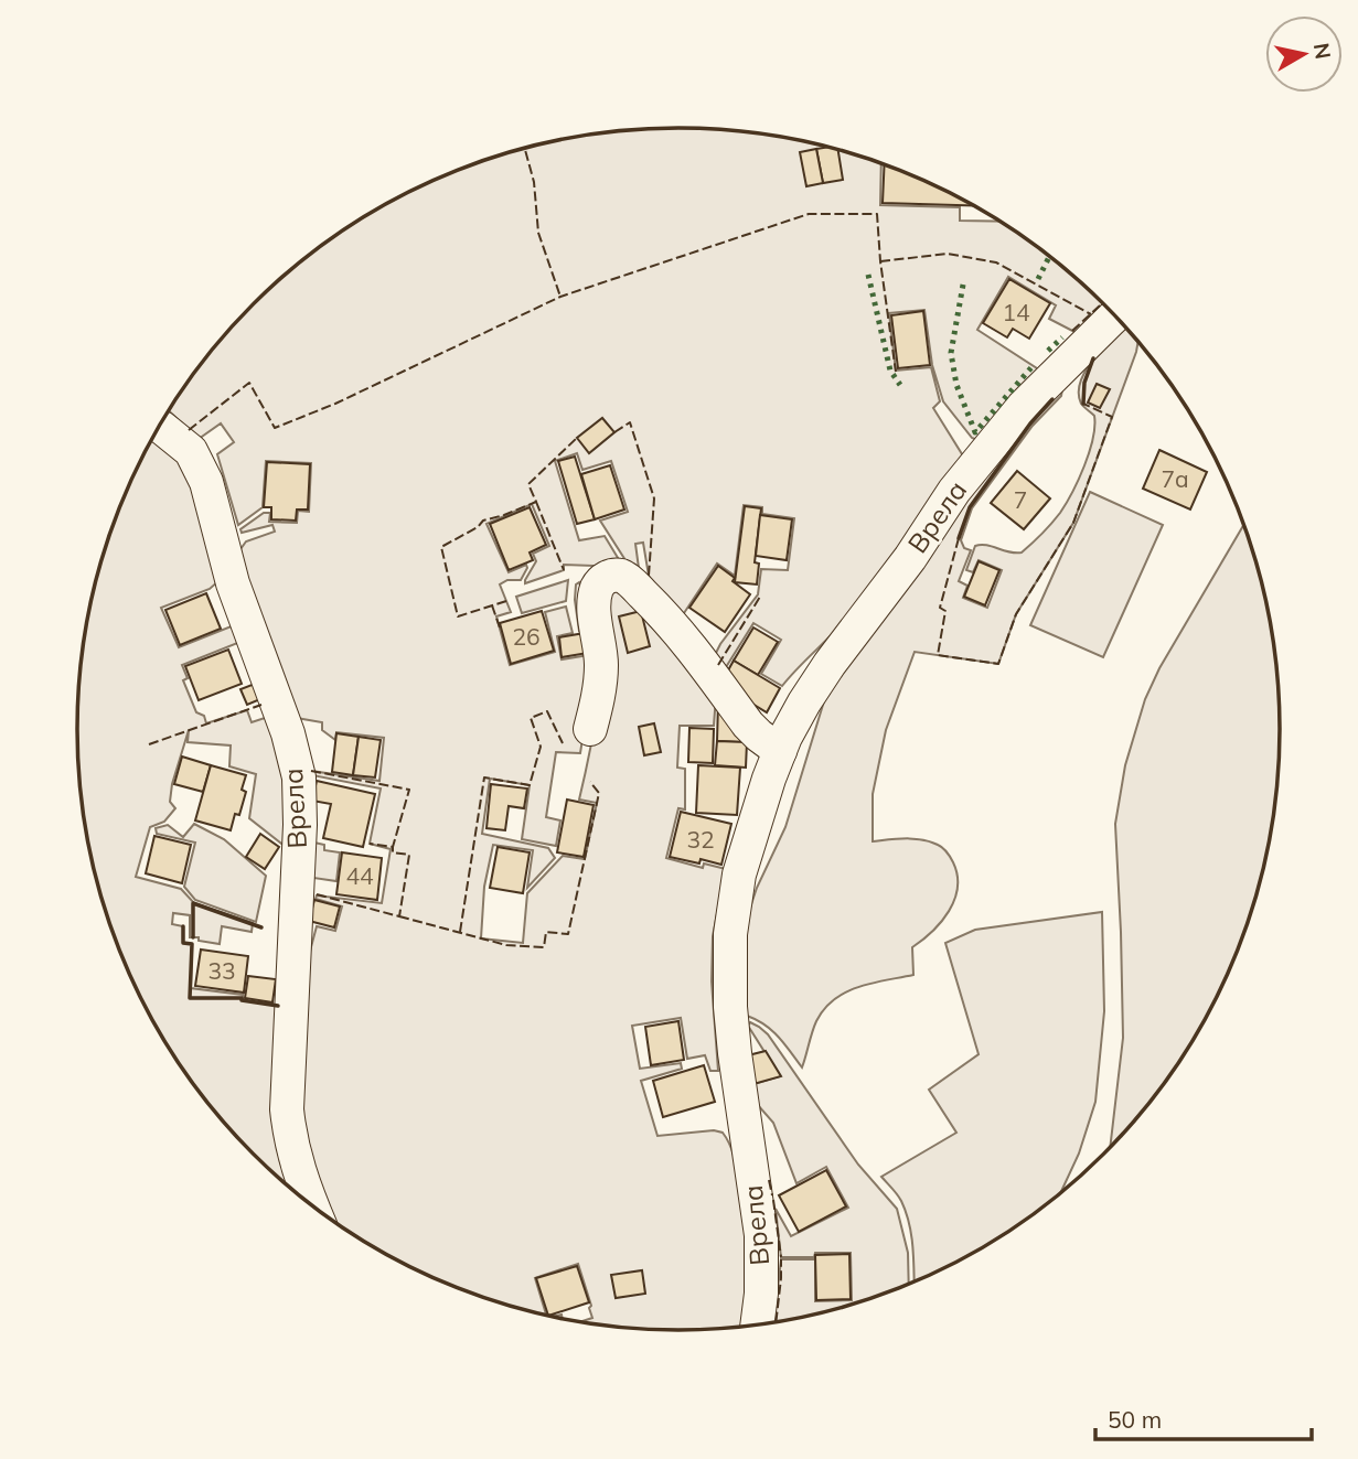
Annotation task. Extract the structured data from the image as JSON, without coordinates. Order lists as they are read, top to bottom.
{
  "streets": {
    "street": ["Врела"]
  },
  "house_numbers": [
    "14",
    "7a",
    "7",
    "26",
    "32",
    "44",
    "33"
  ],
  "scale_bar": "50 m",
  "north": "right"
}
